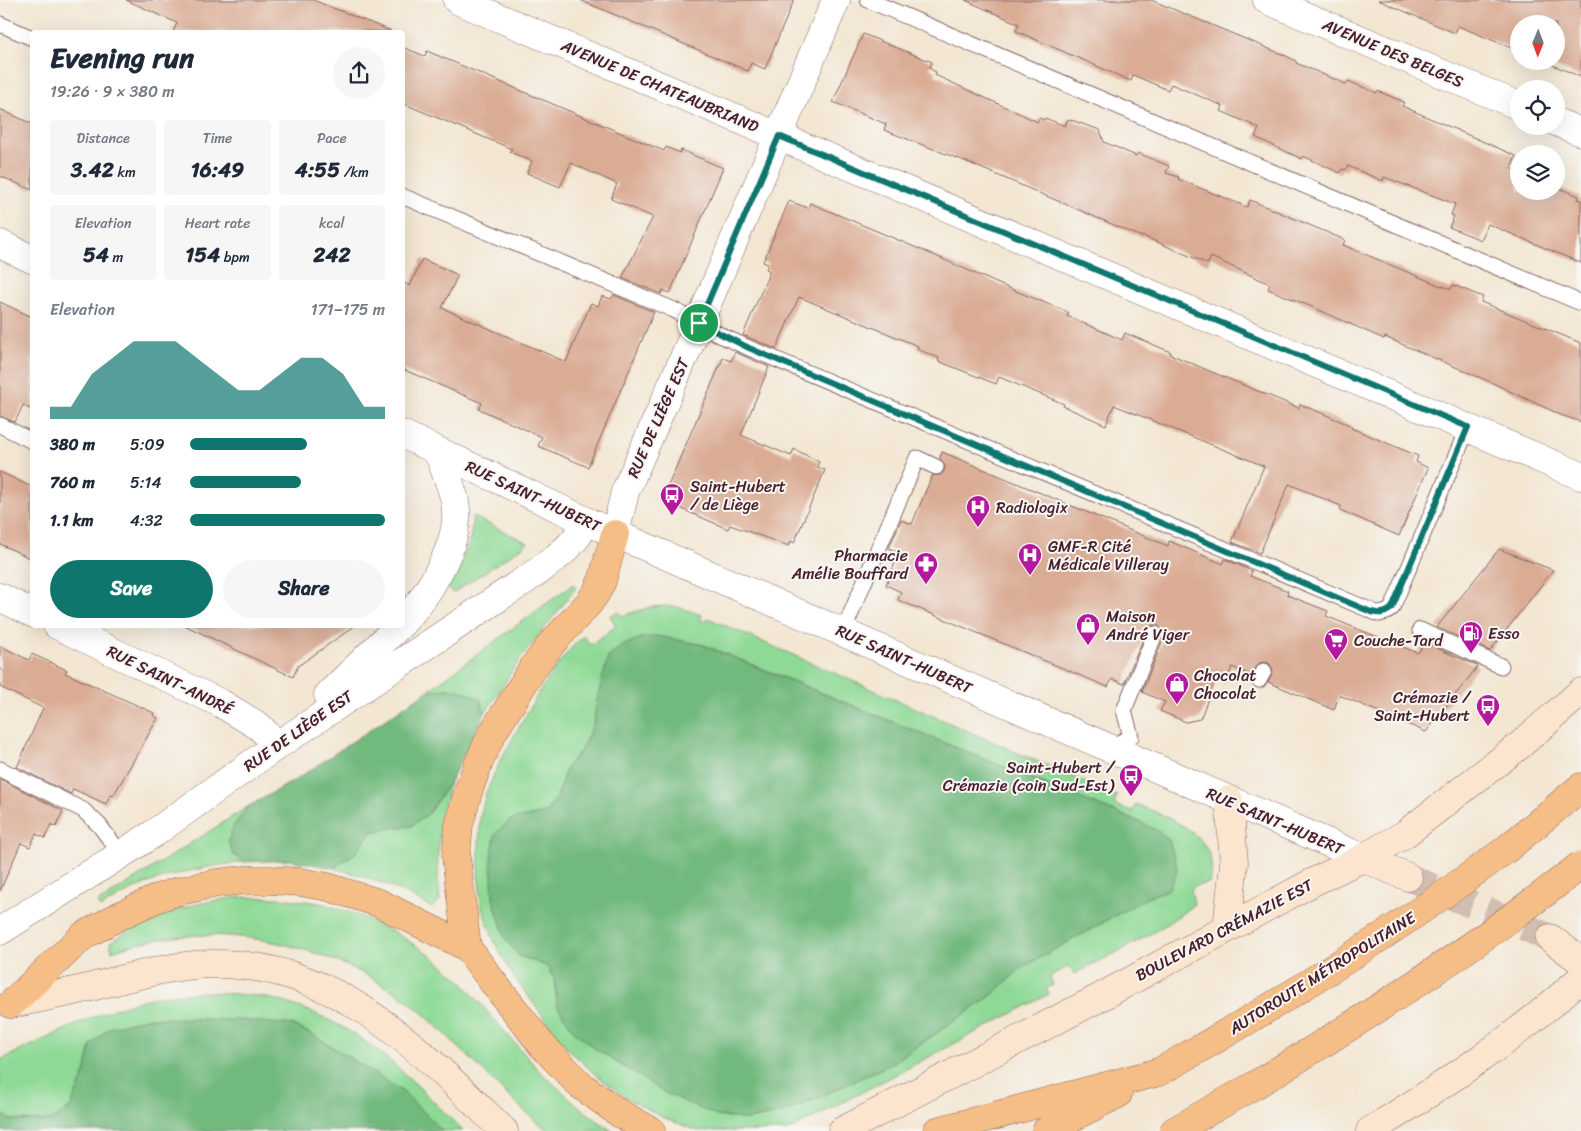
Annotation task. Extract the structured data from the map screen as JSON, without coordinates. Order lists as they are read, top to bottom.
{
  "streets": {
    "highway": ["AUTOROUTE MÉTROPOLITAINE"],
    "main road": ["RUE SAINT-HUBERT", "BOULEVARD CRÉMAZIE EST"],
    "street": [
      "AVENUE DES BELGES",
      "AVENUE DE CHATEAUBRIAND",
      "RUE DE LIÈGE EST",
      "RUE SAINT-ANDRÉ"
    ]
  },
  "crossings": [
    ["AVENUE DE CHATEAUBRIAND", "RUE DE LIÈGE EST"],
    ["RUE DE LIÈGE EST", "RUE SAINT-HUBERT"],
    ["RUE DE LIÈGE EST", "RUE SAINT-ANDRÉ"],
    ["RUE SAINT-HUBERT", "BOULEVARD CRÉMAZIE EST"]
  ],
  "places": {
    "bus stop": ["Saint-Hubert / de Liège", "Crémazie / Saint-Hubert", "Saint-Hubert / Crémazie (coin Sud-Est)"],
    "hospital": ["Radiologix", "GMF-R Cité Médicale Villeray"],
    "pharmacy": ["Pharmacie Amélie Bouffard"],
    "shop": ["Maison André Viger", "Chocolat Chocolat"],
    "fuel station": ["Esso"],
    "supermarket": ["Couche-Tard"]
  },
  "north": "bottom",
  "page": {
    "heading": ["Evening run", "19:26 · 9 × 380 m"],
    "stats": [
      ["Distance", "3.42 km"],
      ["Time", "16:49"],
      ["Pace", "4:55 /km"],
      ["Elevation", "54 m"],
      ["Heart rate", "154 bpm"],
      ["kcal", "242"]
    ],
    "chart": ["Elevation", "171–175 m"],
    "list": [
      {
        "name": "380 m",
        "note": "5:09"
      },
      {
        "name": "760 m",
        "note": "5:14"
      },
      {
        "name": "1.1 km",
        "note": "4:32"
      }
    ],
    "buttons": ["Save", "Share"]
  }
}
